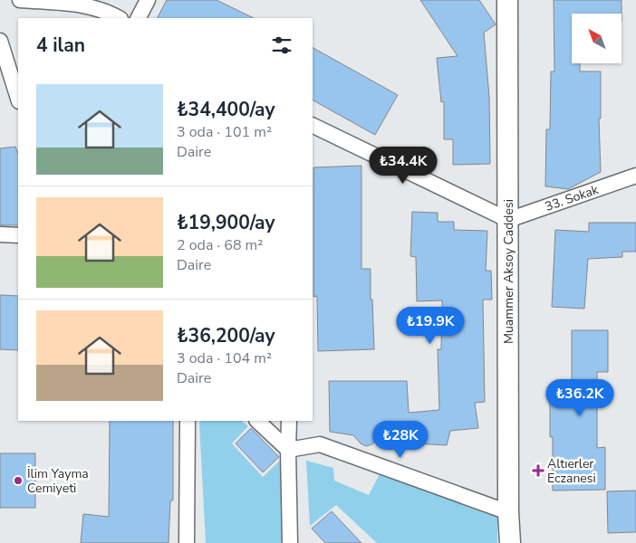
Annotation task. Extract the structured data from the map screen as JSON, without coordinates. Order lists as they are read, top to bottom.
{
  "streets": {
    "main road": ["Muammer Aksoy Caddesi"],
    "street": ["33. Sokak"]
  },
  "crossings": [
    ["33. Sokak", "Muammer Aksoy Caddesi"]
  ],
  "places": {
    "health": ["Altıerler Eczanesi"],
    "other": ["İlim Yayma Cemiyeti"]
  },
  "north": "top left",
  "page": {
    "heading": "4 ilan",
    "list": [
      {
        "name": "₺34,400/ay",
        "note": "3 oda · 101 m² · Daire"
      },
      {
        "name": "₺19,900/ay",
        "note": "2 oda · 68 m² · Daire"
      },
      {
        "name": "₺36,200/ay",
        "note": "3 oda · 104 m² · Daire"
      }
    ],
    "price": [
      "₺34.4K",
      "₺19.9K",
      "₺36.2K",
      "₺28K"
    ]
  }
}
